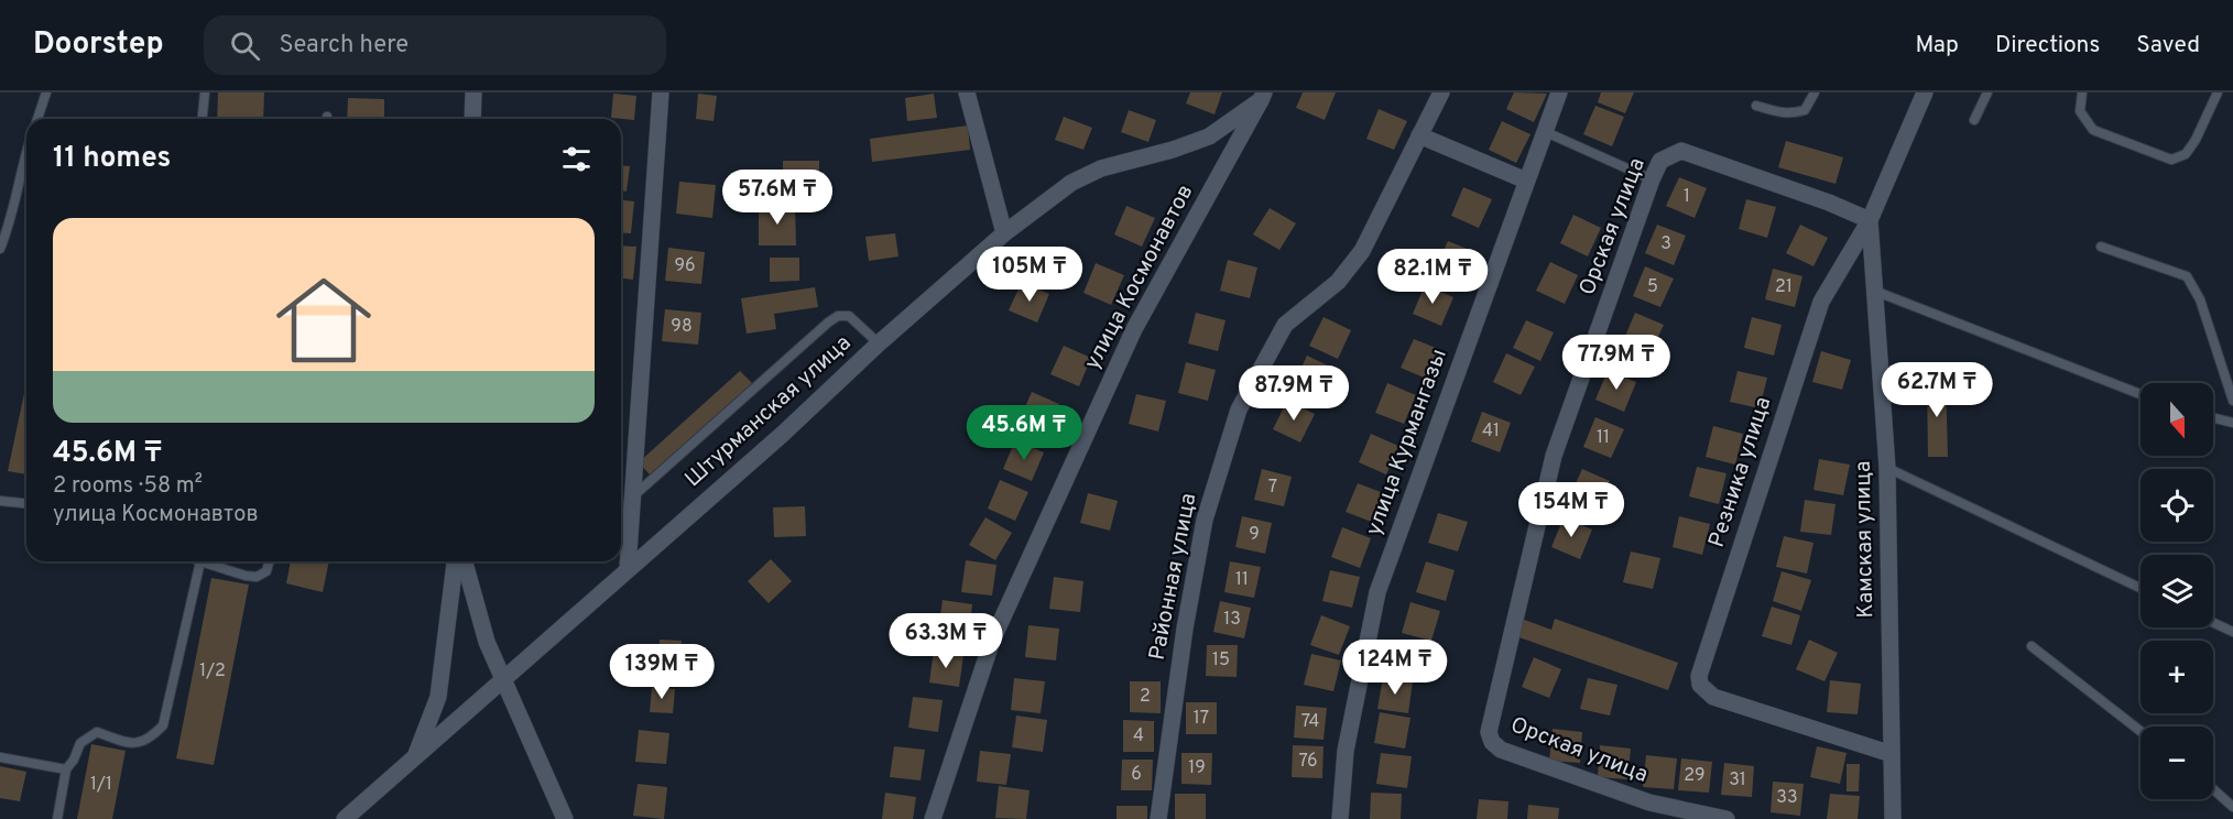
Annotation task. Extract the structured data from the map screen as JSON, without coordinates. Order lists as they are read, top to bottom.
{
  "streets": {
    "street": [
      "Орская улица",
      "улица Космонавтов",
      "Штурманская улица",
      "улица Курмангазы",
      "Резника улица",
      "Камская улица",
      "Районная улица"
    ]
  },
  "crossings": [
    ["Орская улица", "Резника улица"],
    ["Орская улица", "Камская улица"],
    ["улица Космонавтов", "Штурманская улица"],
    ["Резника улица", "Камская улица"]
  ],
  "house_numbers": [
    "1",
    "3",
    "96",
    "5",
    "21",
    "98",
    "41",
    "11",
    "7",
    "9",
    "11",
    "13",
    "15",
    "1/2",
    "2",
    "17",
    "74",
    "4",
    "76",
    "19",
    "6",
    "29",
    "31",
    "1/1",
    "33"
  ],
  "north": "bottom",
  "page": {
    "header": "Doorstep",
    "search": "Search here",
    "nav": ["Map", "Directions", "Saved"],
    "heading": "11 homes",
    "price": [
      "57.6M ₸",
      "105M ₸",
      "82.1M ₸",
      "77.9M ₸",
      "62.7M ₸",
      "87.9M ₸",
      "45.6M ₸",
      "154M ₸",
      "63.3M ₸",
      "124M ₸",
      "139M ₸"
    ],
    "list": [
      {
        "name": "45.6M ₸",
        "note": "2 rooms · 58 m² · улица Космонавтов"
      }
    ],
    "map_buttons": ["+", "−"]
  }
}
